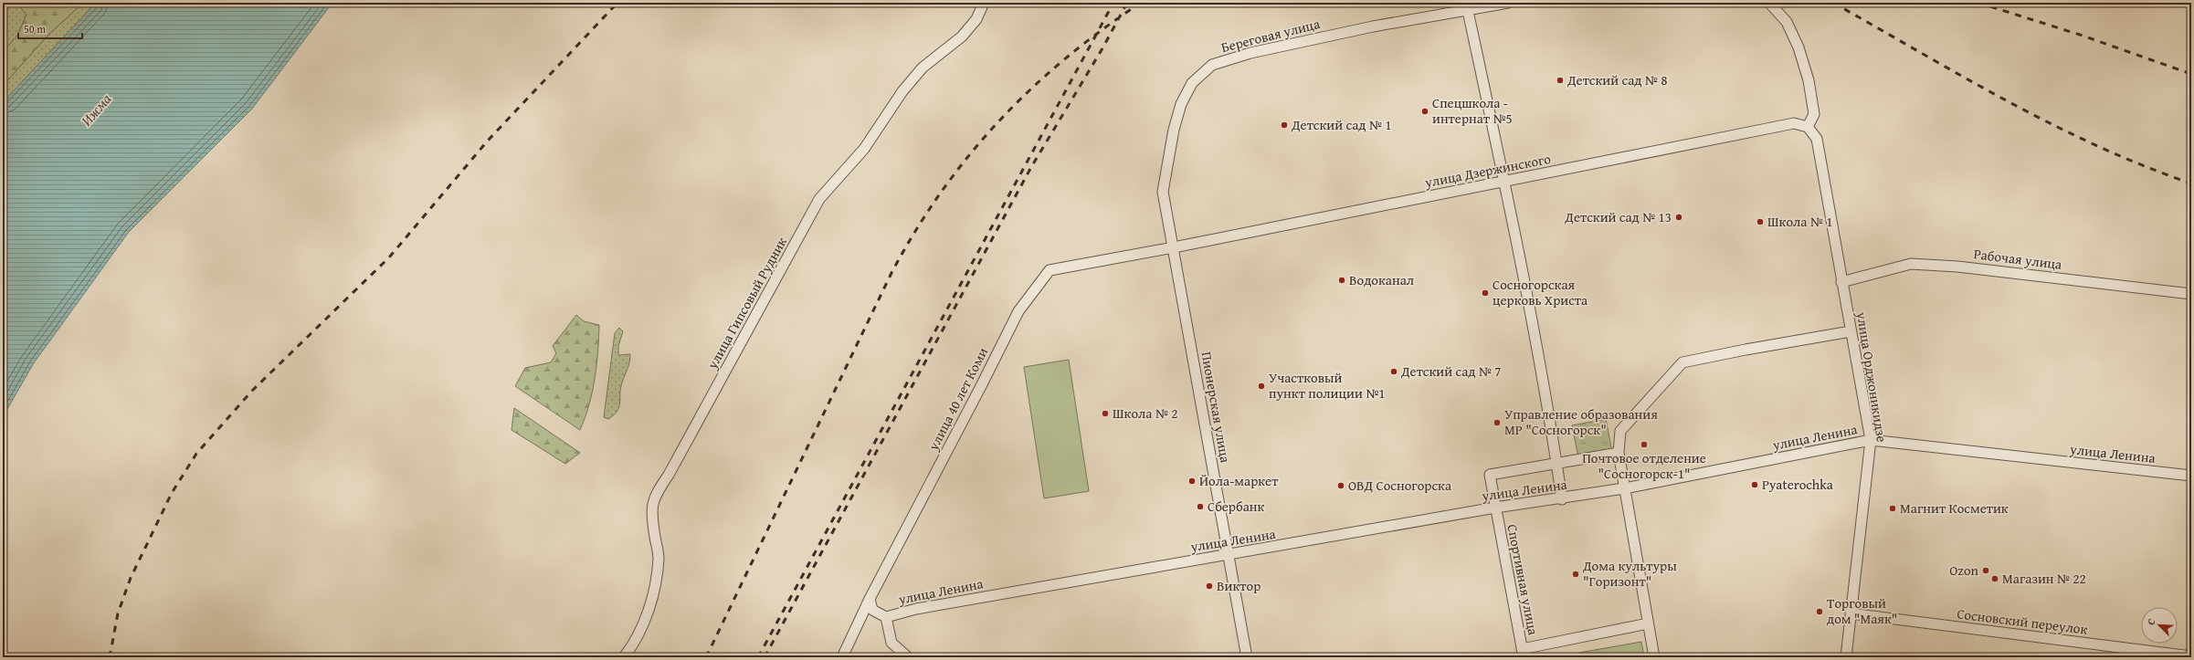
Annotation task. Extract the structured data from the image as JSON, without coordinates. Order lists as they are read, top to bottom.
{
  "streets": {
    "street": [
      "Береговая улица",
      "улица Дзержинского",
      "Рабочая улица",
      "улица Гипсовый Рудник",
      "улица Орджоникидзе",
      "улица 40 лет Коми",
      "Пионерская улица",
      "улица Ленина",
      "Спортивная улица",
      "Сосновский переулок"
    ]
  },
  "crossings": [
    ["Береговая улица", "улица Дзержинского"],
    ["Береговая улица", "улица 40 лет Коми"],
    ["Береговая улица", "Пионерская улица"],
    ["улица Дзержинского", "улица Орджоникидзе"],
    ["улица Дзержинского", "улица 40 лет Коми"],
    ["улица Дзержинского", "Пионерская улица"],
    ["Рабочая улица", "улица Орджоникидзе"],
    ["улица Орджоникидзе", "улица Ленина"],
    ["улица Орджоникидзе", "Сосновский переулок"],
    ["улица 40 лет Коми", "Пионерская улица"],
    ["Пионерская улица", "улица Ленина"],
    ["улица Ленина", "Спортивная улица"]
  ],
  "water": ["Ижма"],
  "places": [
    "Детский сад № 8",
    "Спецшкола - интернат №5",
    "Детский сад № 1",
    "Детский сад № 13",
    "Школа № 1",
    "Водоканал",
    "Сосногорская церковь Христа",
    "Детский сад № 7",
    "Участковый пункт полиции №1",
    "Школа № 2",
    "Управление образования МР \"Сосногорск\"",
    "Почтовое отделение \"Сосногорск-1\"",
    "Йола-маркет",
    "Pyaterochka",
    "ОВД Сосногорска",
    "Сбербанк",
    "Магнит Косметик",
    "Ozon",
    "Дома культуры \"Горизонт\"",
    "Магазин № 22",
    "Виктор",
    "Торговый дом \"Маяк\""
  ],
  "scale_bar": "50 m",
  "north": "top left"
}
